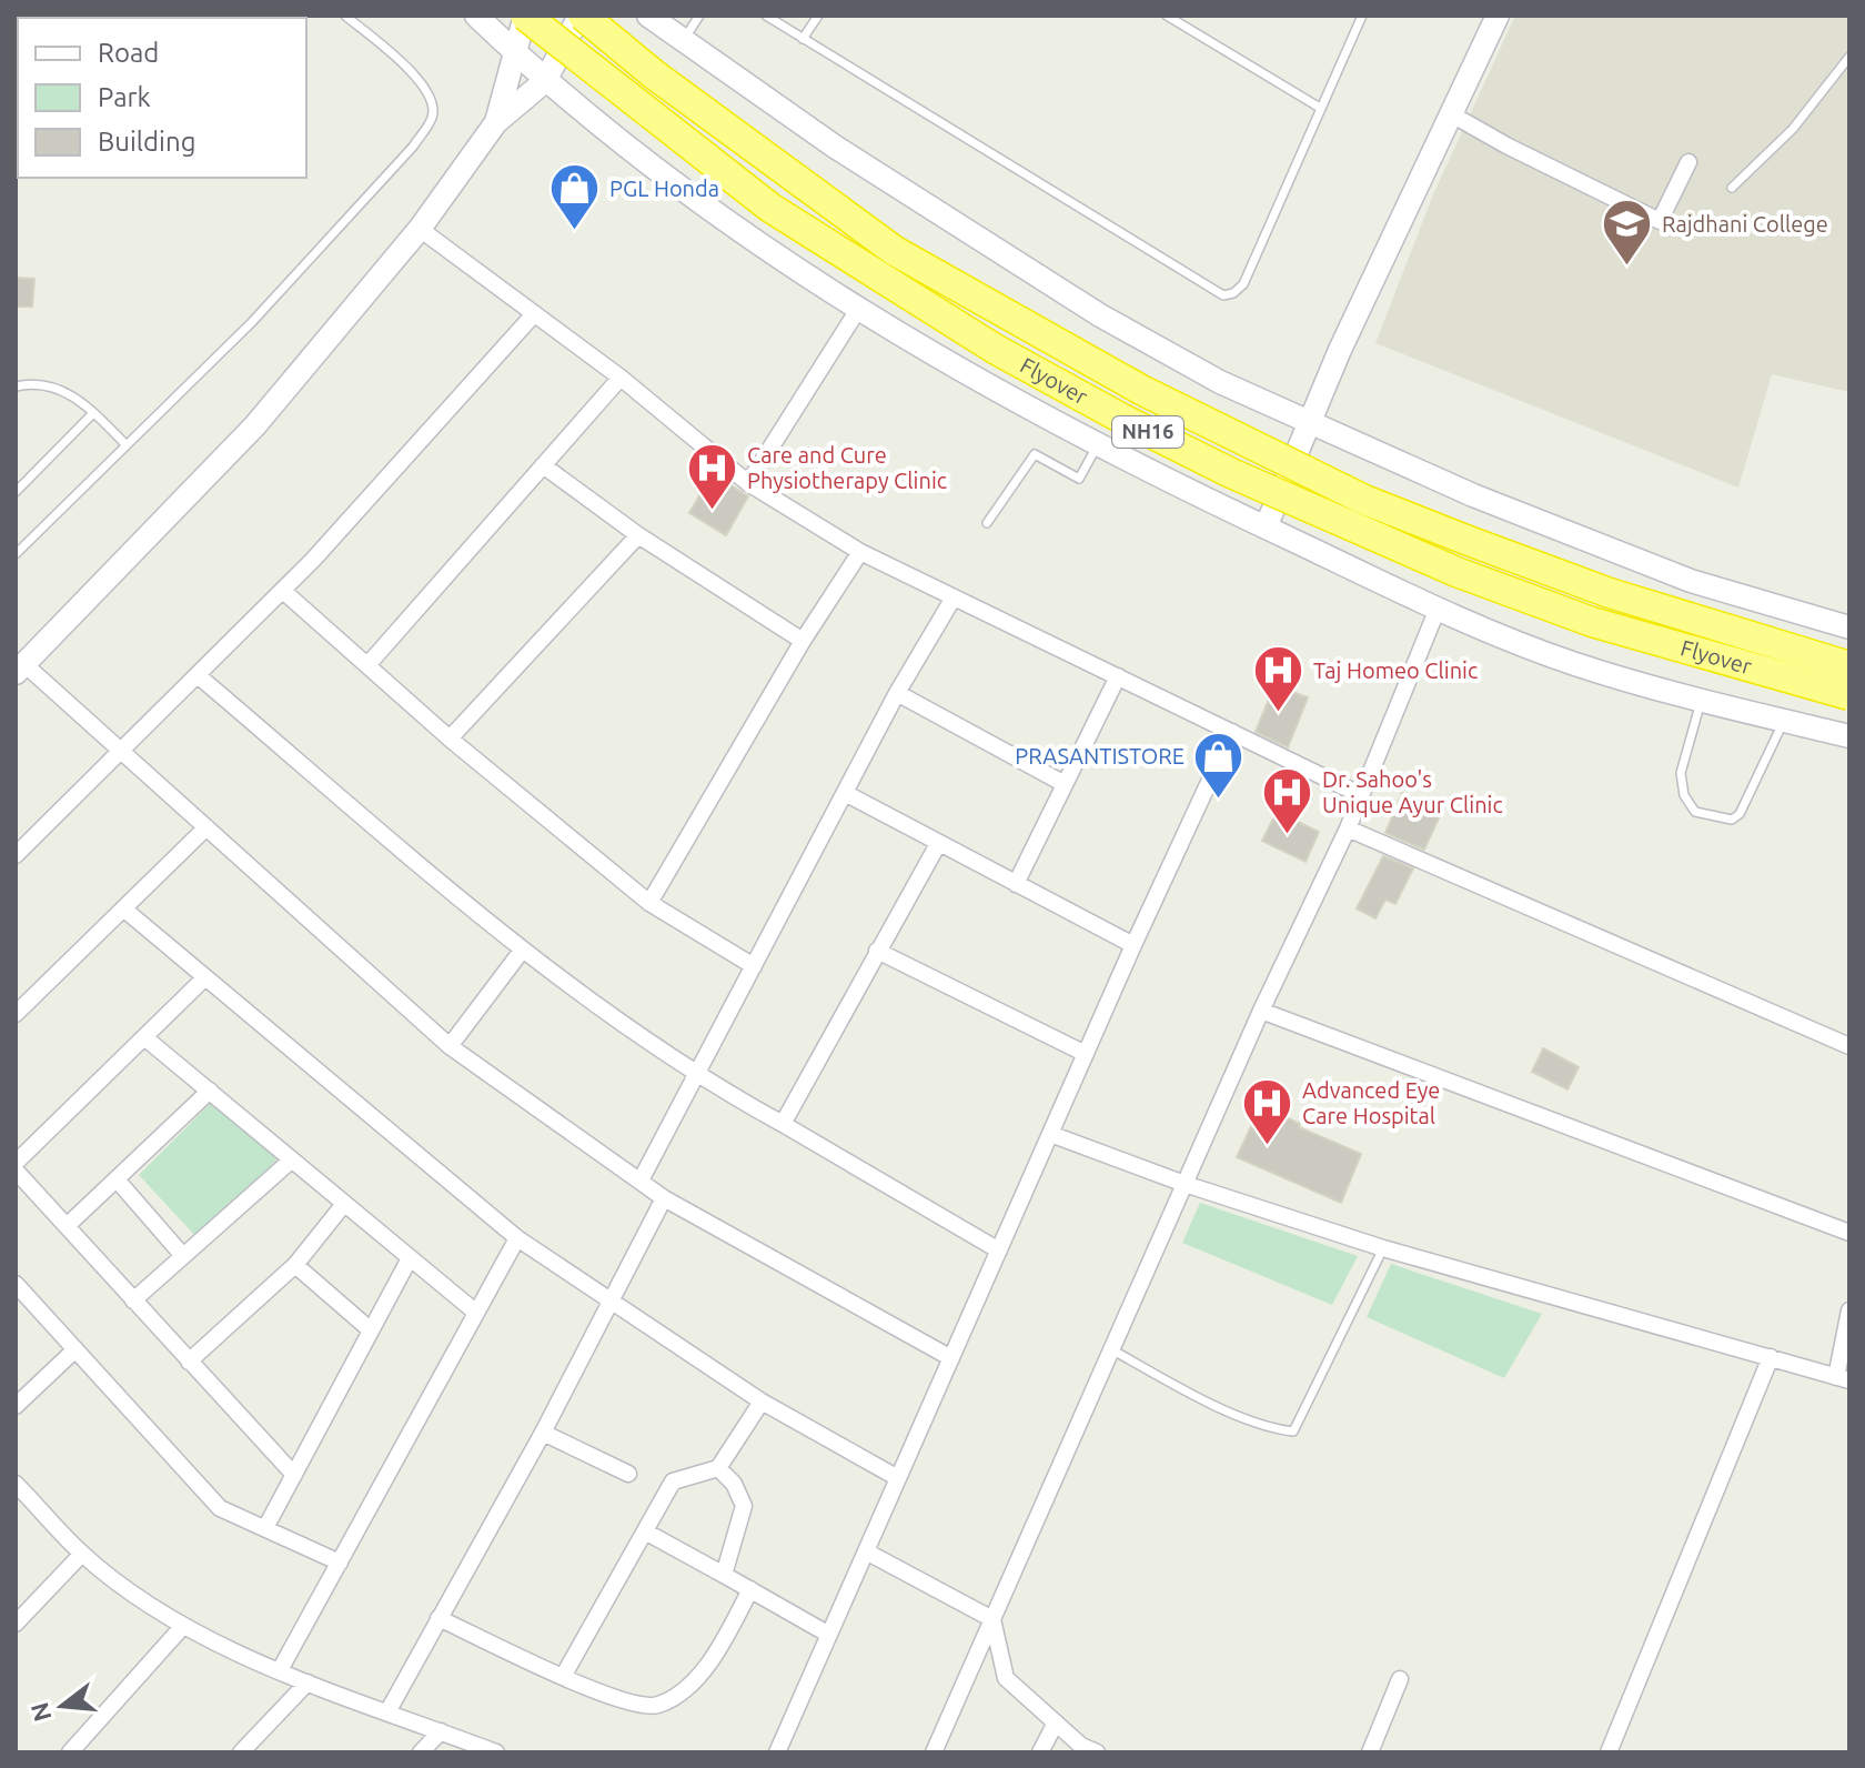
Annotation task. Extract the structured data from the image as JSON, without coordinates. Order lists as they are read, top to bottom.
{
  "streets": {
    "highway": ["Flyover", "NH16"]
  },
  "places": {
    "shop": ["PGL Honda", "PRASANTISTORE"],
    "school or university": ["Rajdhani College"],
    "hospital": [
      "Care and Cure Physiotherapy Clinic",
      "Taj Homeo Clinic",
      "Dr. Sahoo's Unique Ayur Clinic",
      "Advanced Eye Care Hospital"
    ]
  },
  "legend": ["Road", "Park", "Building"],
  "north": "left"
}
